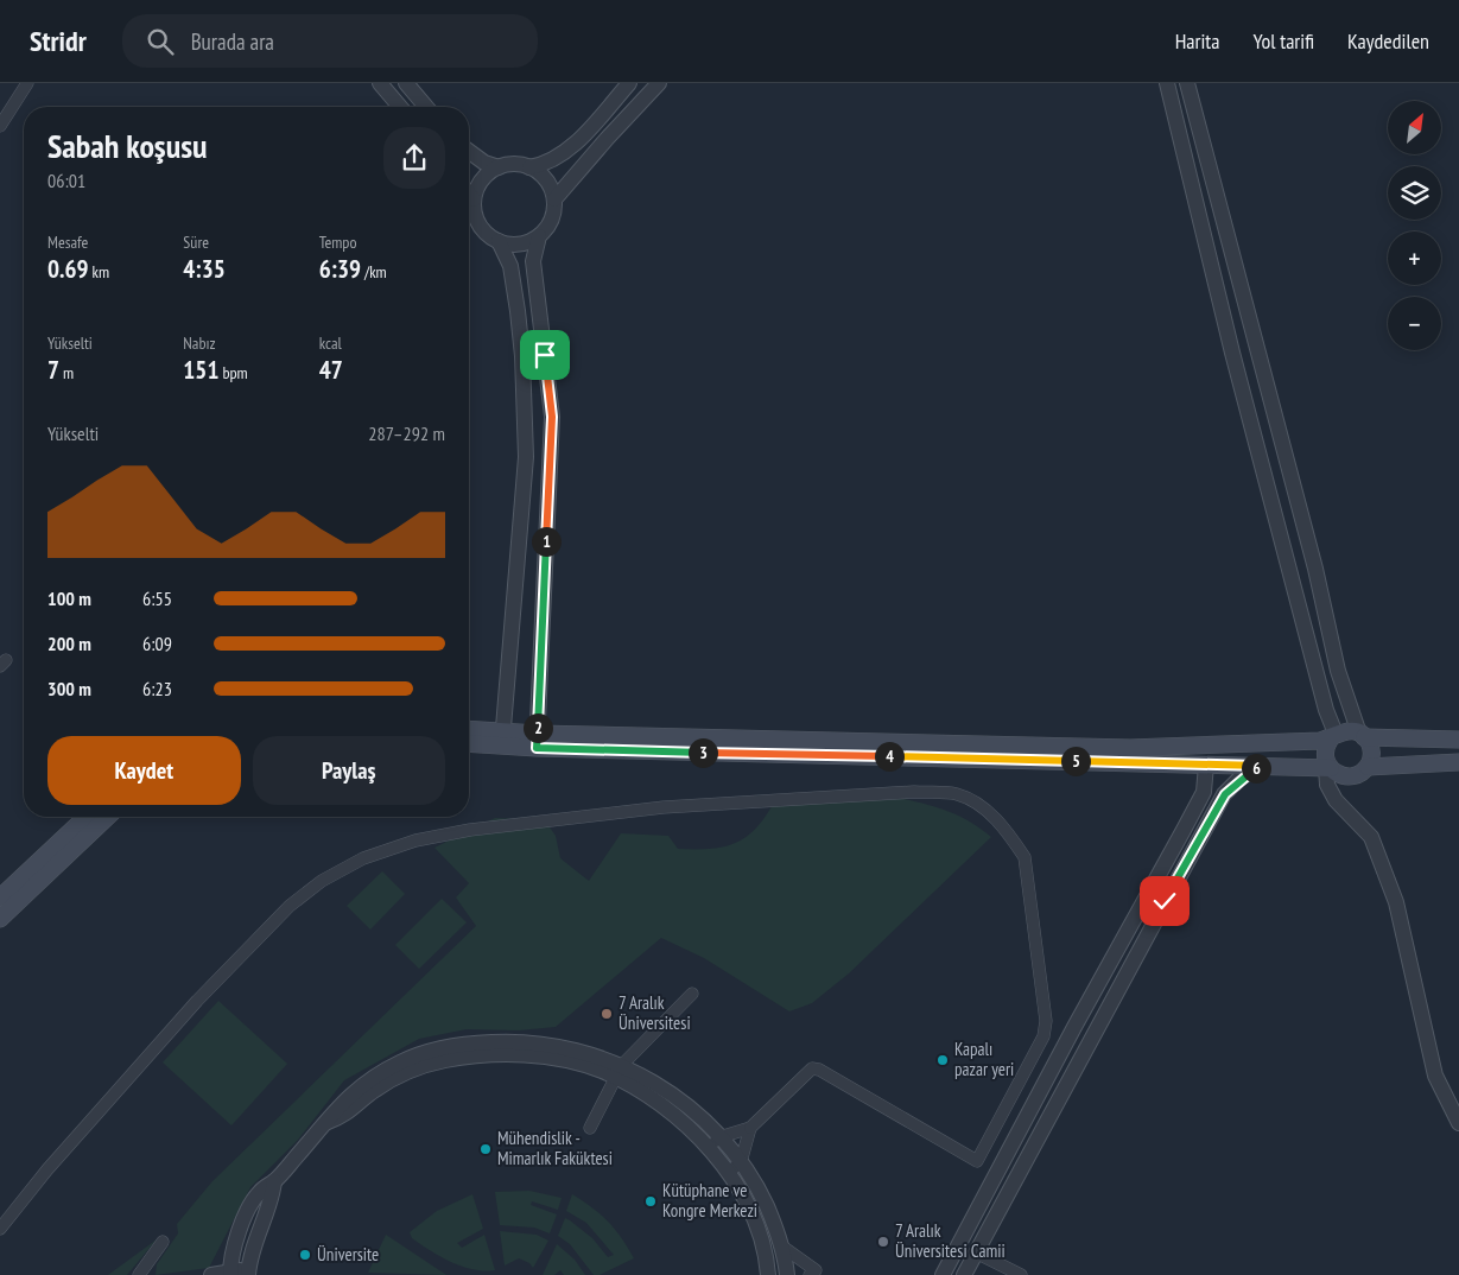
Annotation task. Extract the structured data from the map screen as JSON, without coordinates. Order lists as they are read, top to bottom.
{
  "places": [
    "7 Aralık Üniversitesi",
    "Kapalı pazar yeri",
    "Mühendislik - Mimarlık Faküktesi",
    "Kütüphane ve Kongre Merkezi",
    "7 Aralık Üniversitesi Camii",
    "Üniversite"
  ],
  "north": "top right",
  "page": {
    "header": "Stridr",
    "search": "Burada ara",
    "nav": ["Harita", "Yol tarifi", "Kaydedilen"],
    "map_buttons": ["+", "−"],
    "heading": ["Sabah koşusu", "06:01"],
    "stats": [
      ["Mesafe", "0.69 km"],
      ["Süre", "4:35"],
      ["Tempo", "6:39 /km"],
      ["Yükselti", "7 m"],
      ["Nabız", "151 bpm"],
      ["kcal", "47"]
    ],
    "chart": ["Yükselti", "287–292 m"],
    "pins": [
      "1",
      "2",
      "3",
      "4",
      "5",
      "6"
    ],
    "list": [
      {
        "name": "100 m",
        "note": "6:55"
      },
      {
        "name": "200 m",
        "note": "6:09"
      },
      {
        "name": "300 m",
        "note": "6:23"
      }
    ],
    "buttons": ["Kaydet", "Paylaş"]
  }
}
